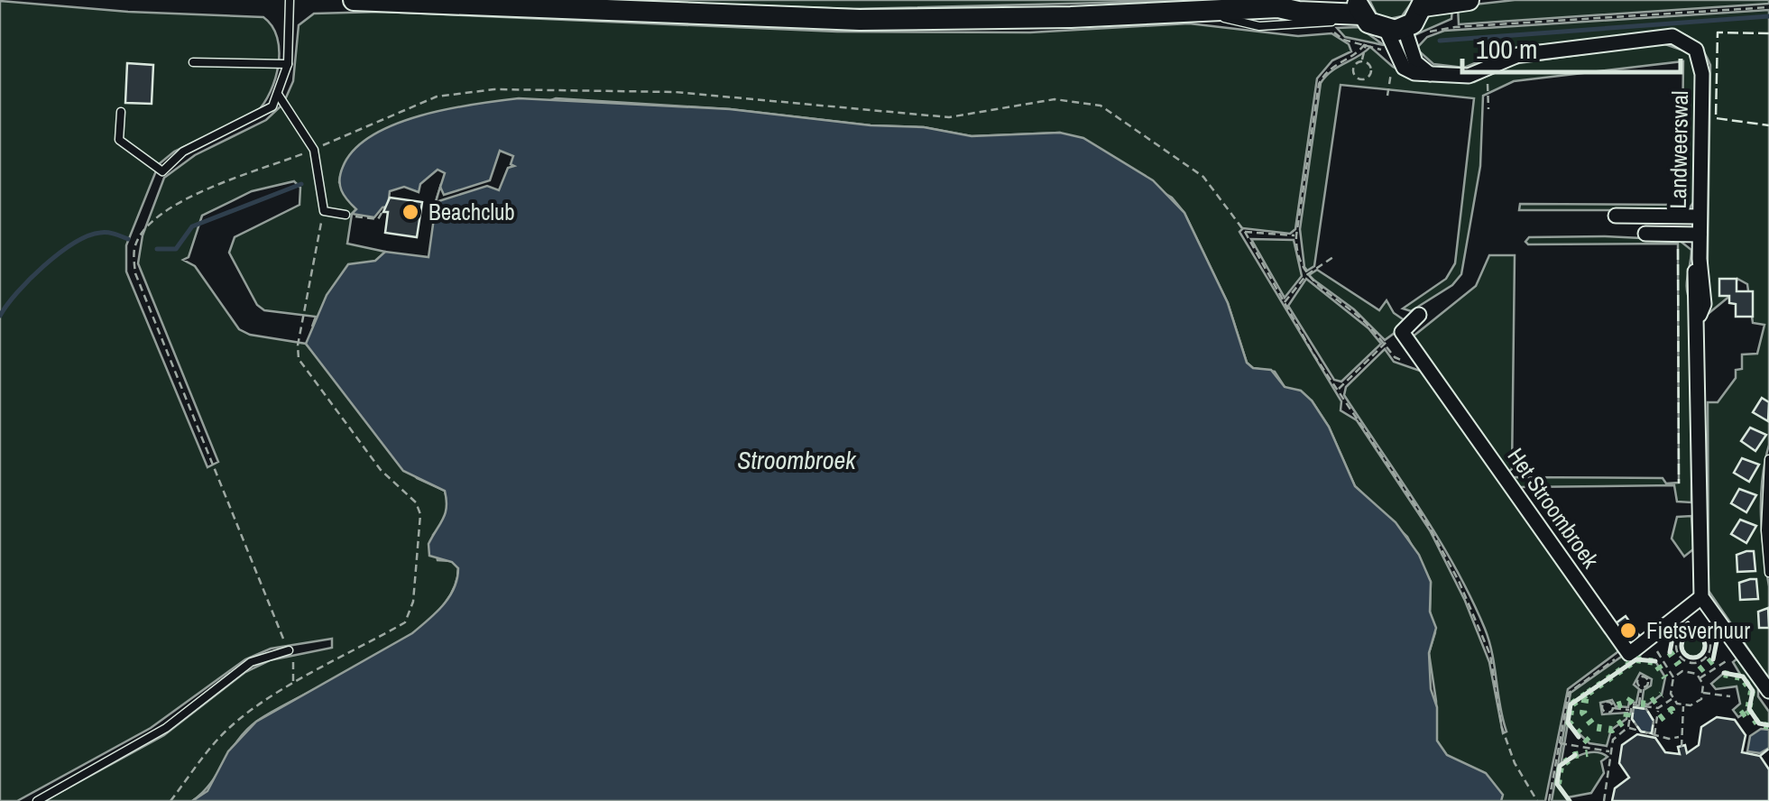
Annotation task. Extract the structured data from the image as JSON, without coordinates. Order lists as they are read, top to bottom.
{
  "streets": {
    "street": ["Landweerswal", "Het Stroombroek"]
  },
  "water": ["Stroombroek"],
  "places": ["Beachclub", "Fietsverhuur"],
  "scale_bar": "100 m"
}
